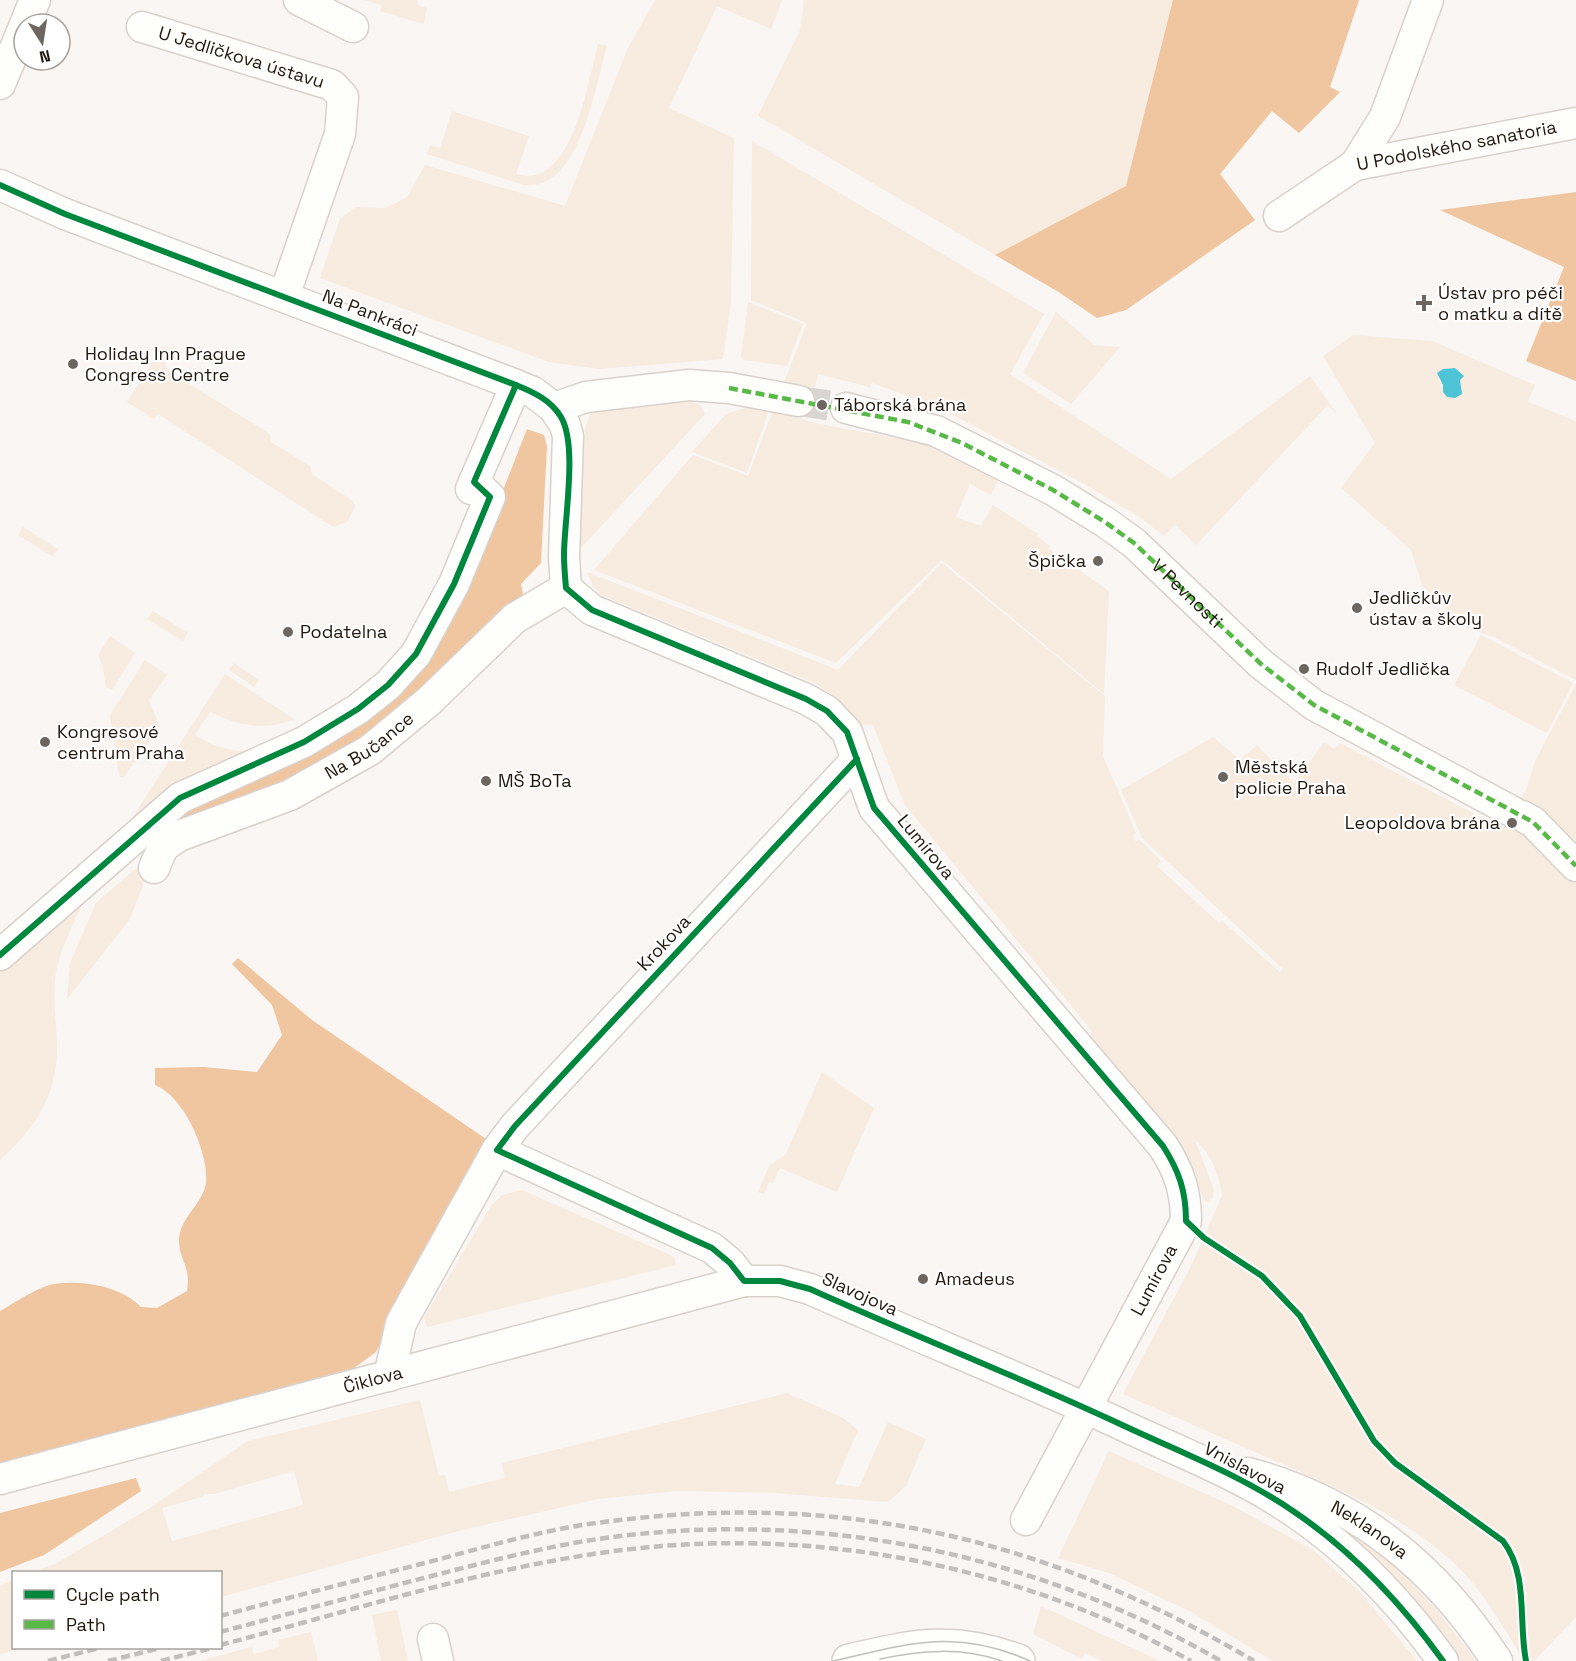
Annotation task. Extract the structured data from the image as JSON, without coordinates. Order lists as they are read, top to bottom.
{
  "streets": {
    "street": [
      "U Jedličkova ústavu",
      "U Podolského sanatoria",
      "Na Pankráci",
      "V Pevnosti",
      "Na Bučance",
      "Lumírova",
      "Krokova",
      "Slavojova",
      "Čiklova",
      "Vnislavova",
      "Neklanova"
    ]
  },
  "crossings": [
    ["U Jedličkova ústavu", "Na Pankráci"],
    ["Na Pankráci", "Na Bučance"],
    ["Na Pankráci", "Lumírova"],
    ["Na Bučance", "Lumírova"],
    ["Lumírova", "Krokova"],
    ["Lumírova", "Slavojova"],
    ["Lumírova", "Vnislavova"],
    ["Krokova", "Čiklova"],
    ["Slavojova", "Čiklova"],
    ["Slavojova", "Vnislavova"],
    ["Vnislavova", "Neklanova"]
  ],
  "places": {
    "health": ["Ústav pro péči o matku a dítě"],
    "other": [
      "Holiday Inn Prague Congress Centre",
      "Táborská brána",
      "Špička",
      "Jedličkův ústav a školy",
      "Podatelna",
      "Rudolf Jedlička",
      "Kongresové centrum Praha",
      "Městská policie Praha",
      "MŠ BoTa",
      "Leopoldova brána",
      "Amadeus"
    ]
  },
  "legend": ["Cycle path", "Path"],
  "north": "bottom"
}
